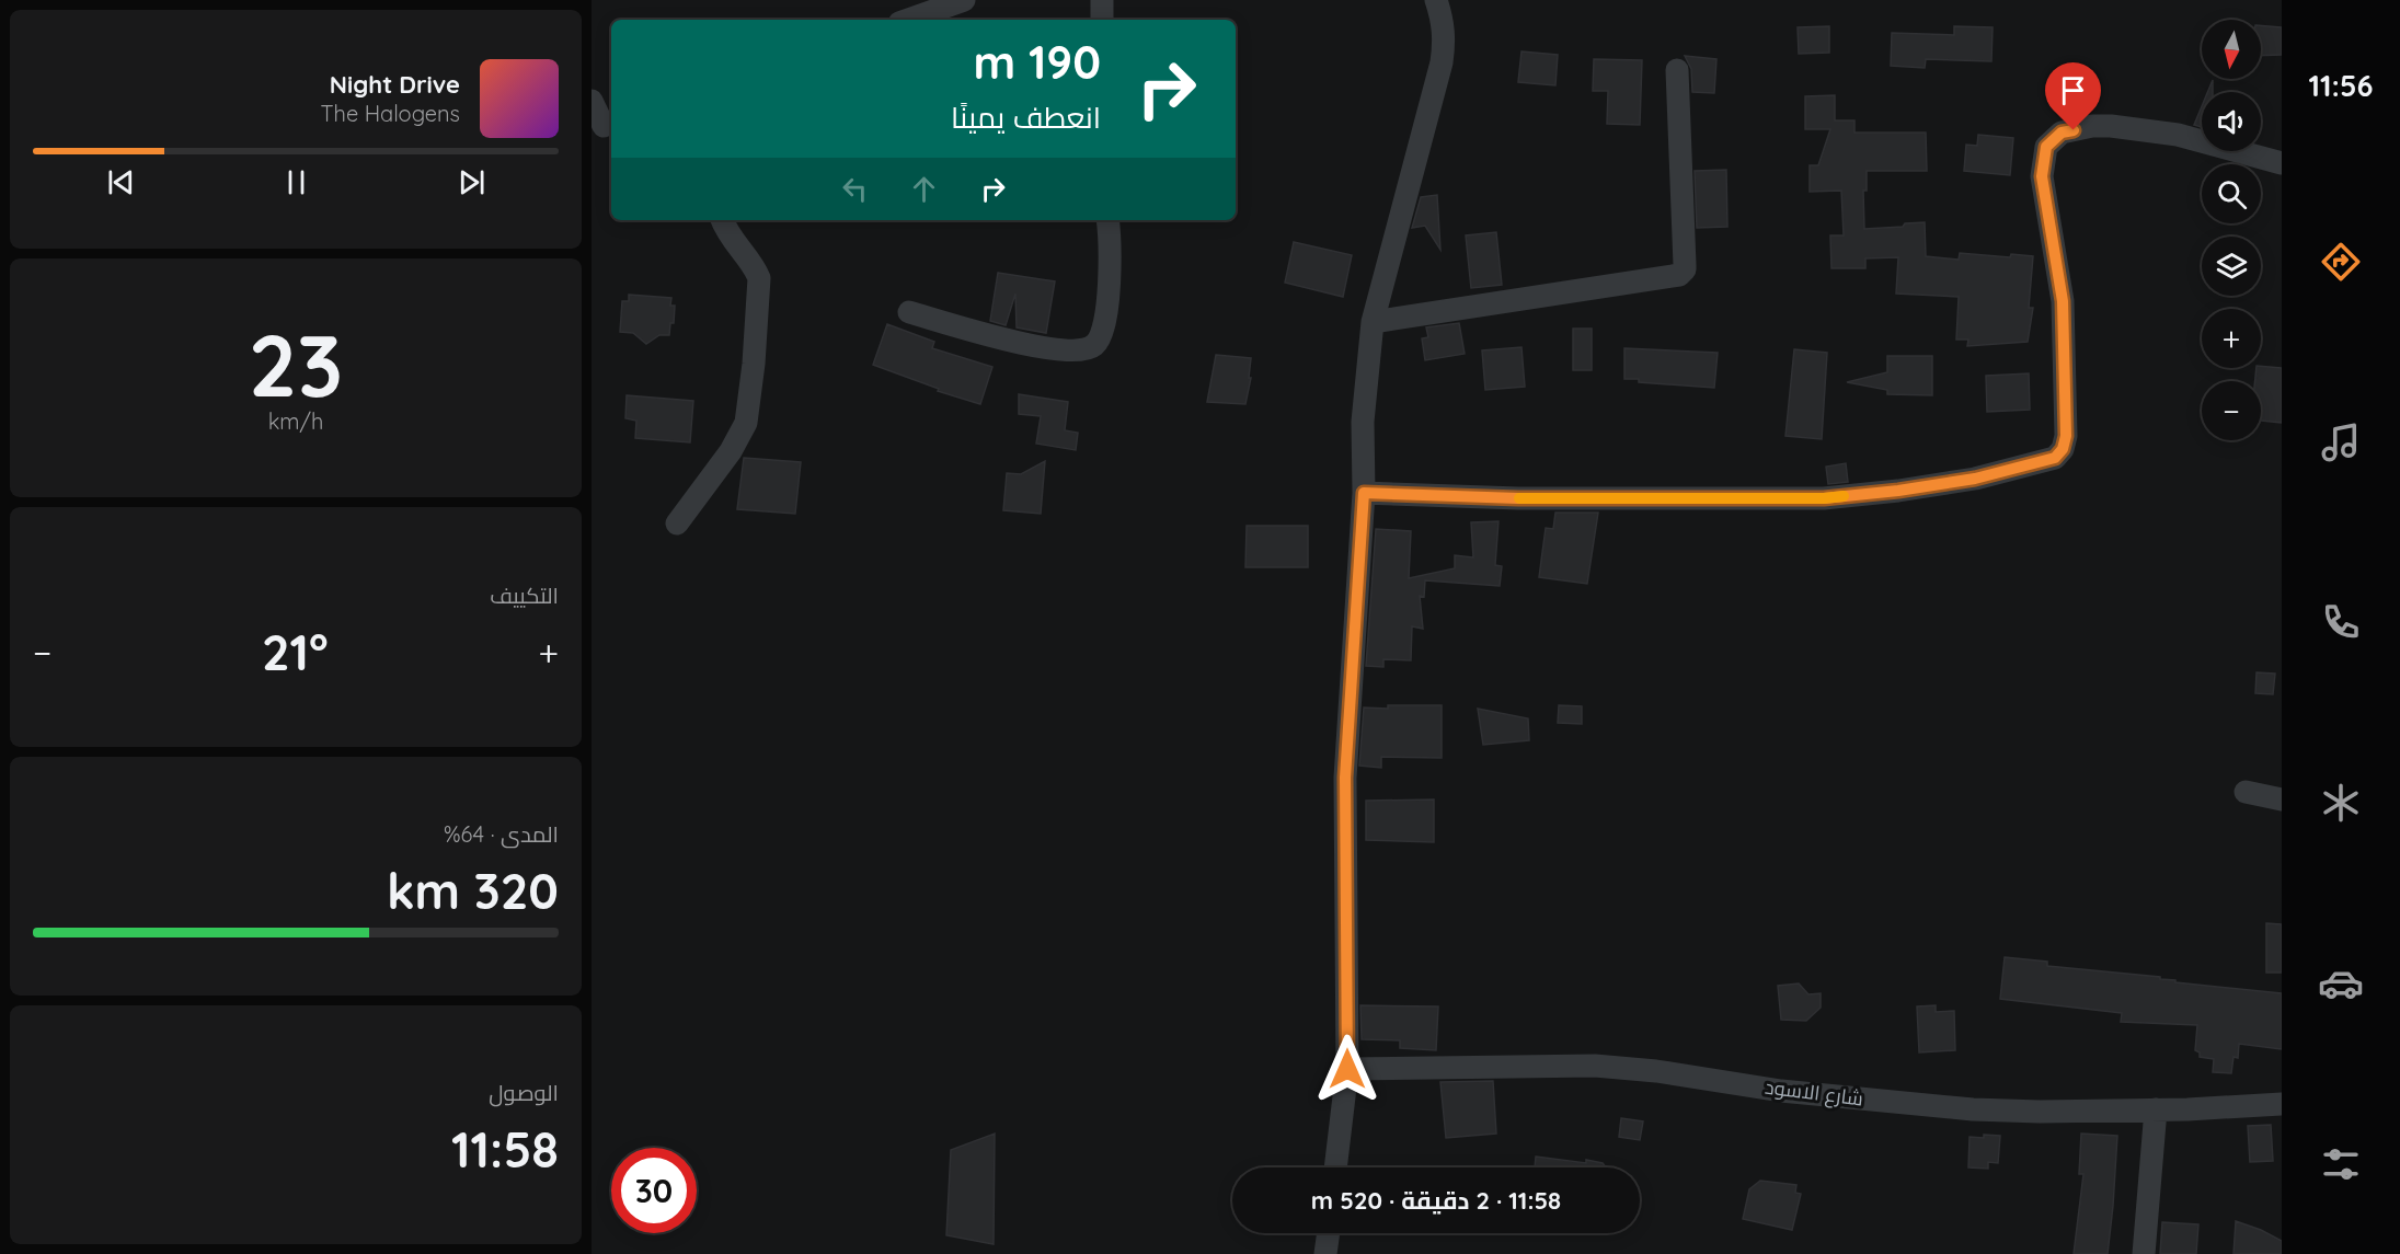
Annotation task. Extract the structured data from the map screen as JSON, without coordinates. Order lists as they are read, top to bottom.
{
  "streets": {
    "street": ["شارع الاسود"]
  },
  "north": "bottom",
  "page": {
    "tabs": "11:56",
    "map_buttons": ["+", "−"],
    "turn": ["190 m", "انعطف يمينًا"],
    "song": ["Night Drive", "The Halogens"],
    "tile": [
      ["23", "km/h"],
      "التكييف",
      ["المدى · 64%", "320 km"],
      ["الوصول", "11:58"]
    ],
    "heat": ["−", "21°", "+"],
    "limit": "30",
    "trip": "11:58 · 2 دقيقة · 520 m"
  }
}
